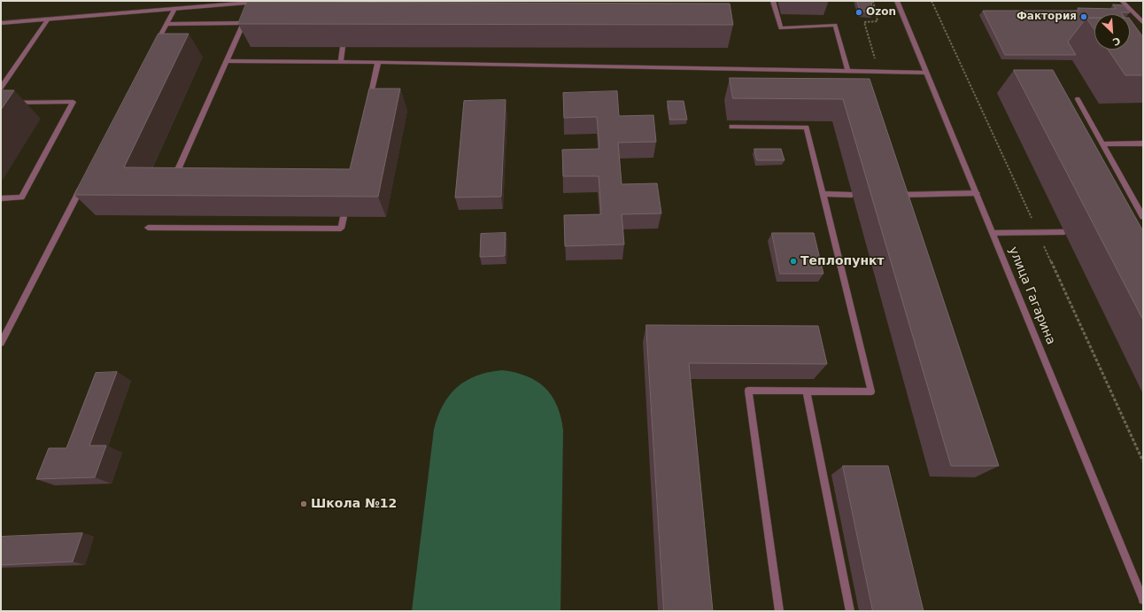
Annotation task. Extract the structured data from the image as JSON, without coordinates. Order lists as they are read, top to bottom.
{
  "streets": {
    "street": ["улица Гагарина"]
  },
  "places": [
    "Ozon",
    "Фактория",
    "Теплопункт",
    "Школа №12"
  ],
  "north": "bottom right"
}
